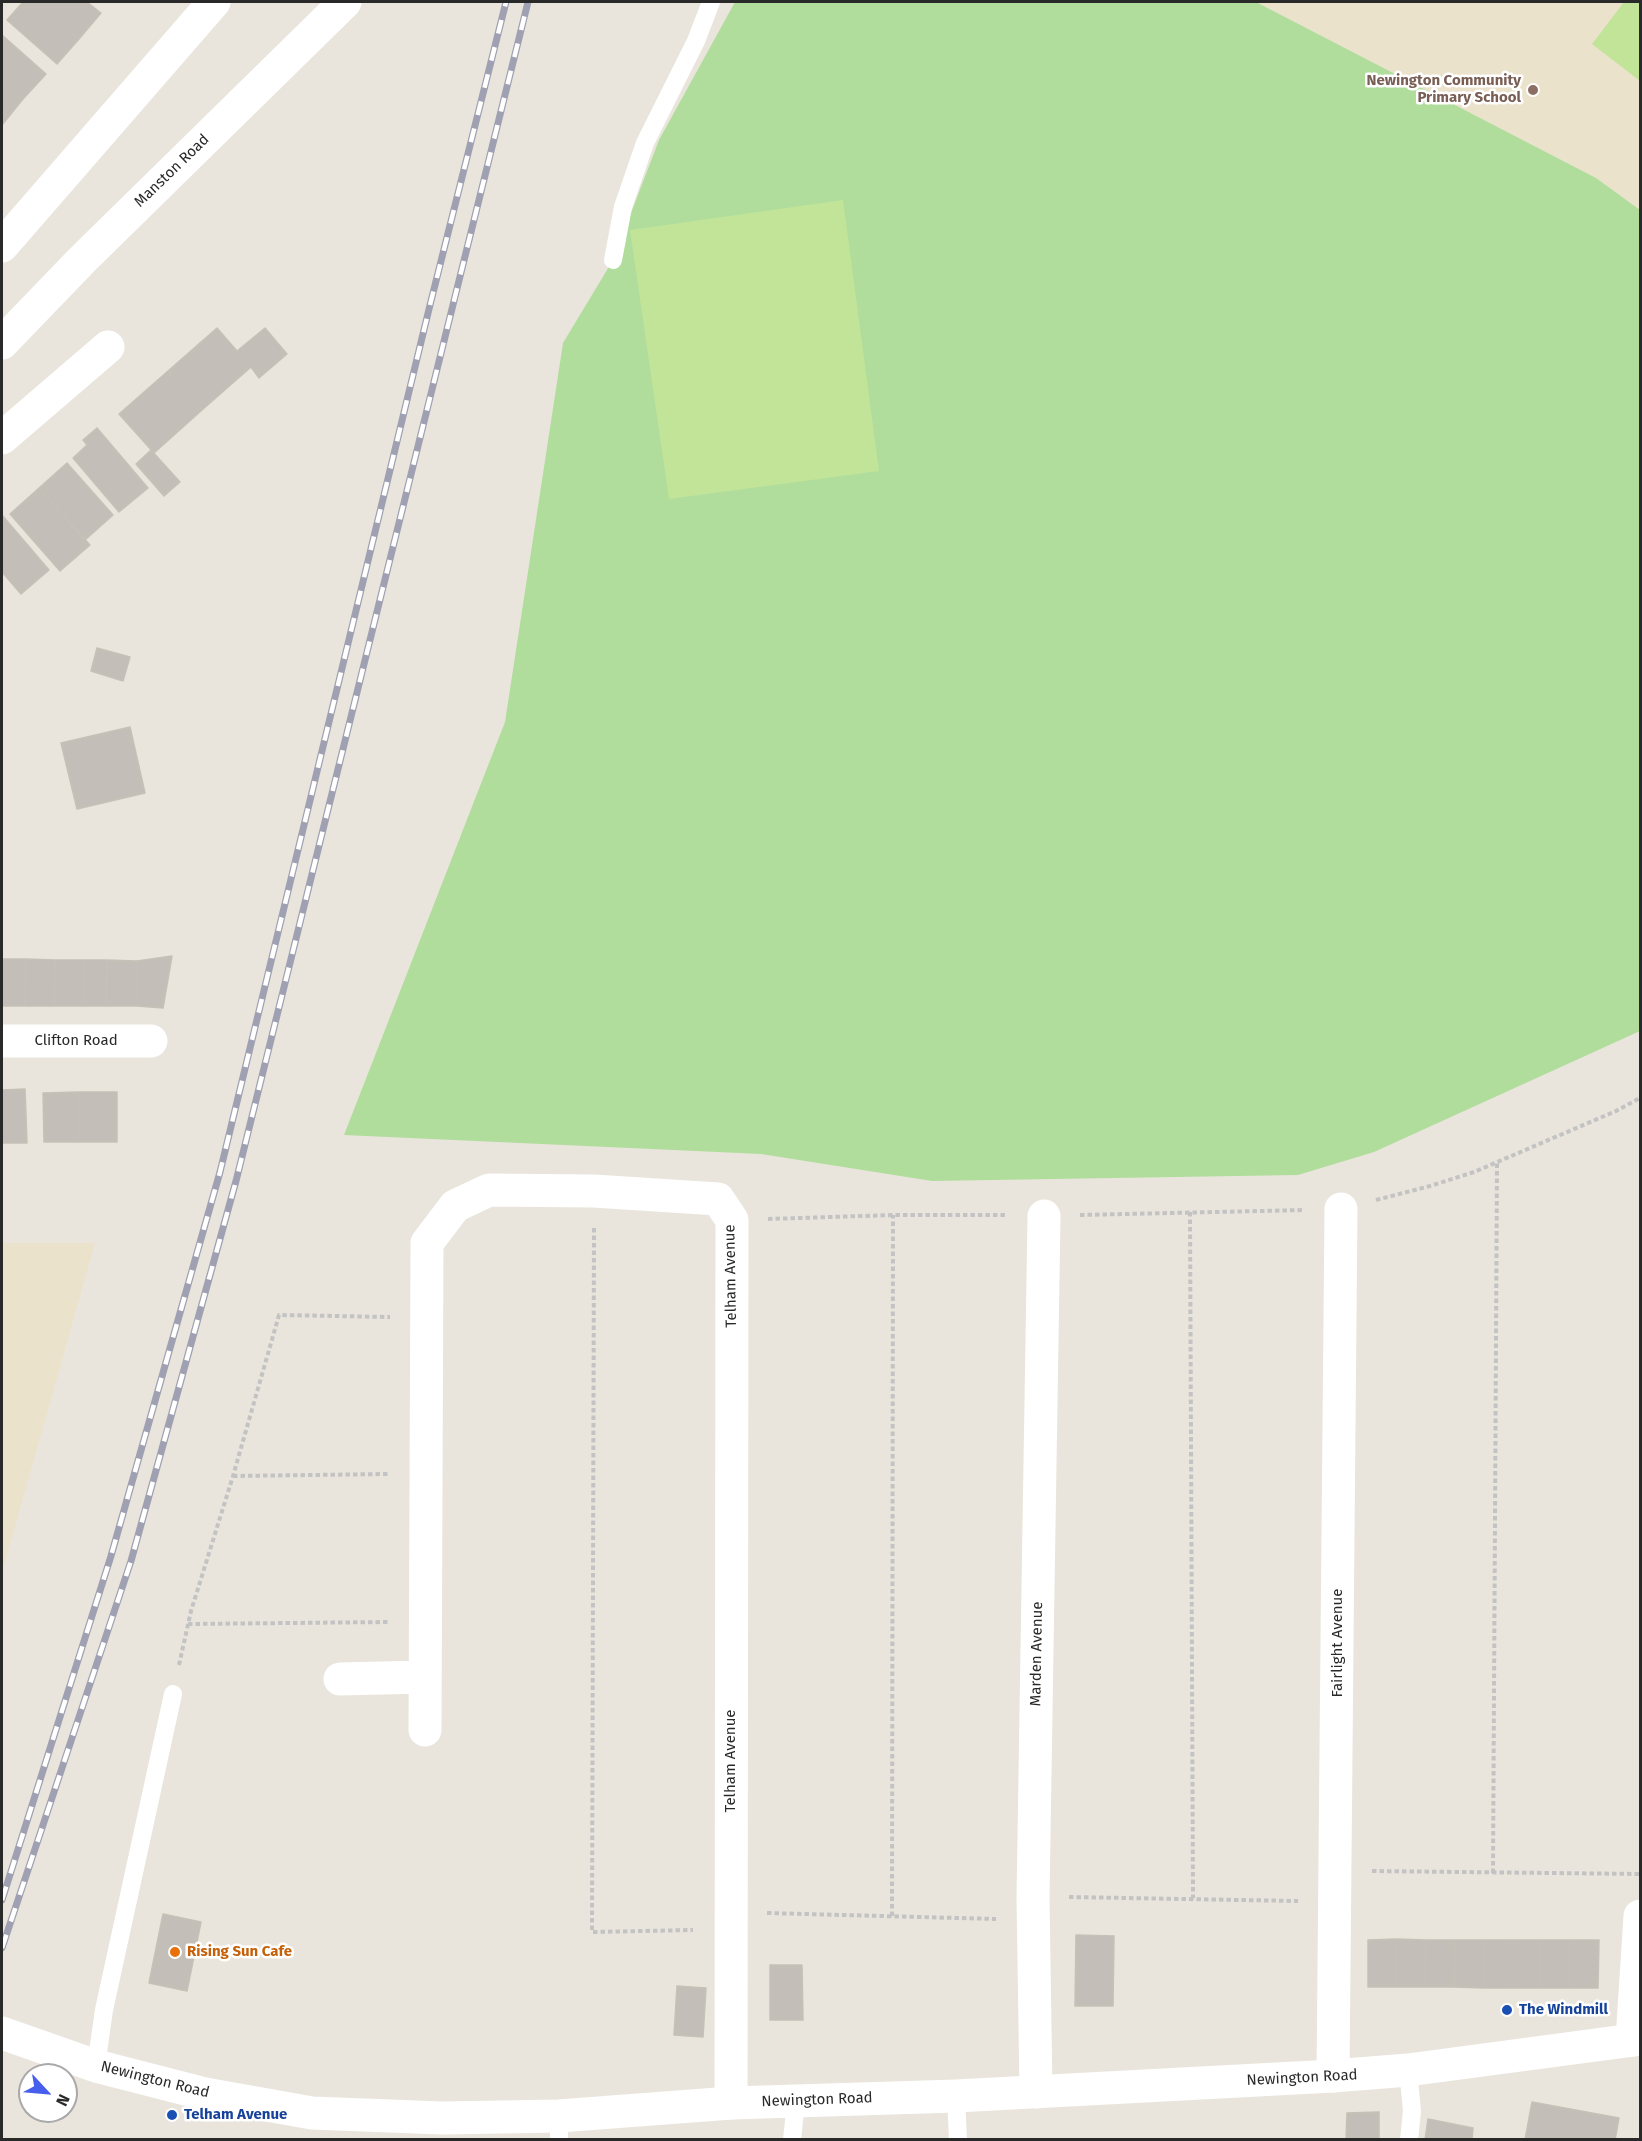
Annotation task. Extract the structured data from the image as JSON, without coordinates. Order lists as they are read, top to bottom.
{
  "streets": {
    "street": [
      "Manston Road",
      "Clifton Road",
      "Telham Avenue",
      "Fairlight Avenue",
      "Marden Avenue",
      "Newington Road"
    ]
  },
  "crossings": [
    ["Telham Avenue", "Newington Road"],
    ["Fairlight Avenue", "Newington Road"],
    ["Marden Avenue", "Newington Road"]
  ],
  "places": [
    "Newington Community Primary School",
    "Rising Sun Cafe",
    "The Windmill",
    "Telham Avenue"
  ],
  "north": "bottom right"
}
